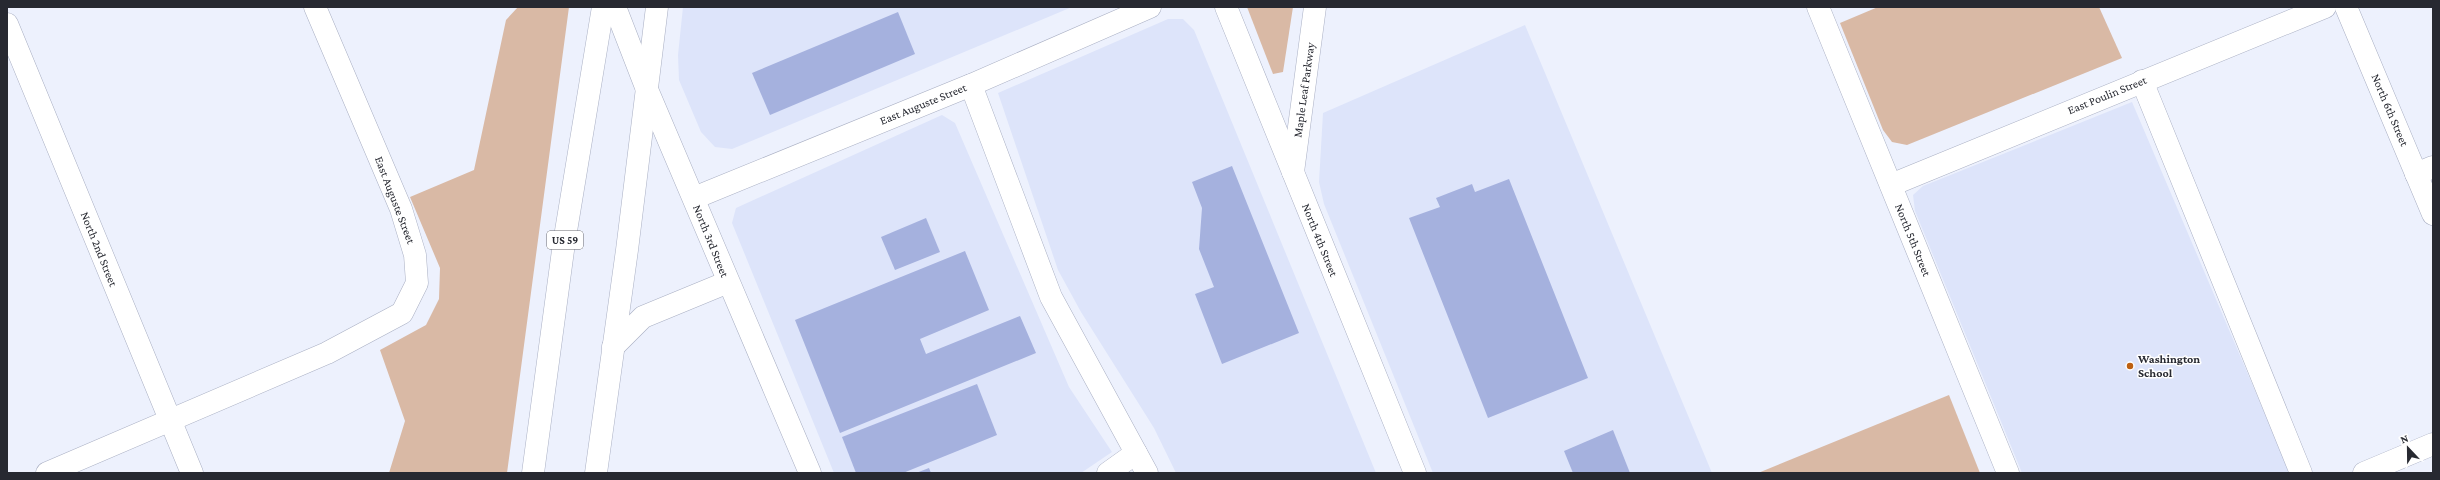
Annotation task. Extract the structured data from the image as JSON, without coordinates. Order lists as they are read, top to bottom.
{
  "streets": {
    "street": [
      "Maple Leaf Parkway",
      "East Poulin Street",
      "East Auguste Street",
      "North 6th Street",
      "US 59",
      "North 4th Street",
      "North 5th Street",
      "North 3rd Street",
      "North 2nd Street"
    ]
  },
  "crossings": [
    ["Maple Leaf Parkway", "North 4th Street"],
    ["East Poulin Street", "North 5th Street"],
    ["East Auguste Street", "North 3rd Street"],
    ["East Auguste Street", "North 2nd Street"]
  ],
  "places": ["Washington School"],
  "north": "top"
}
